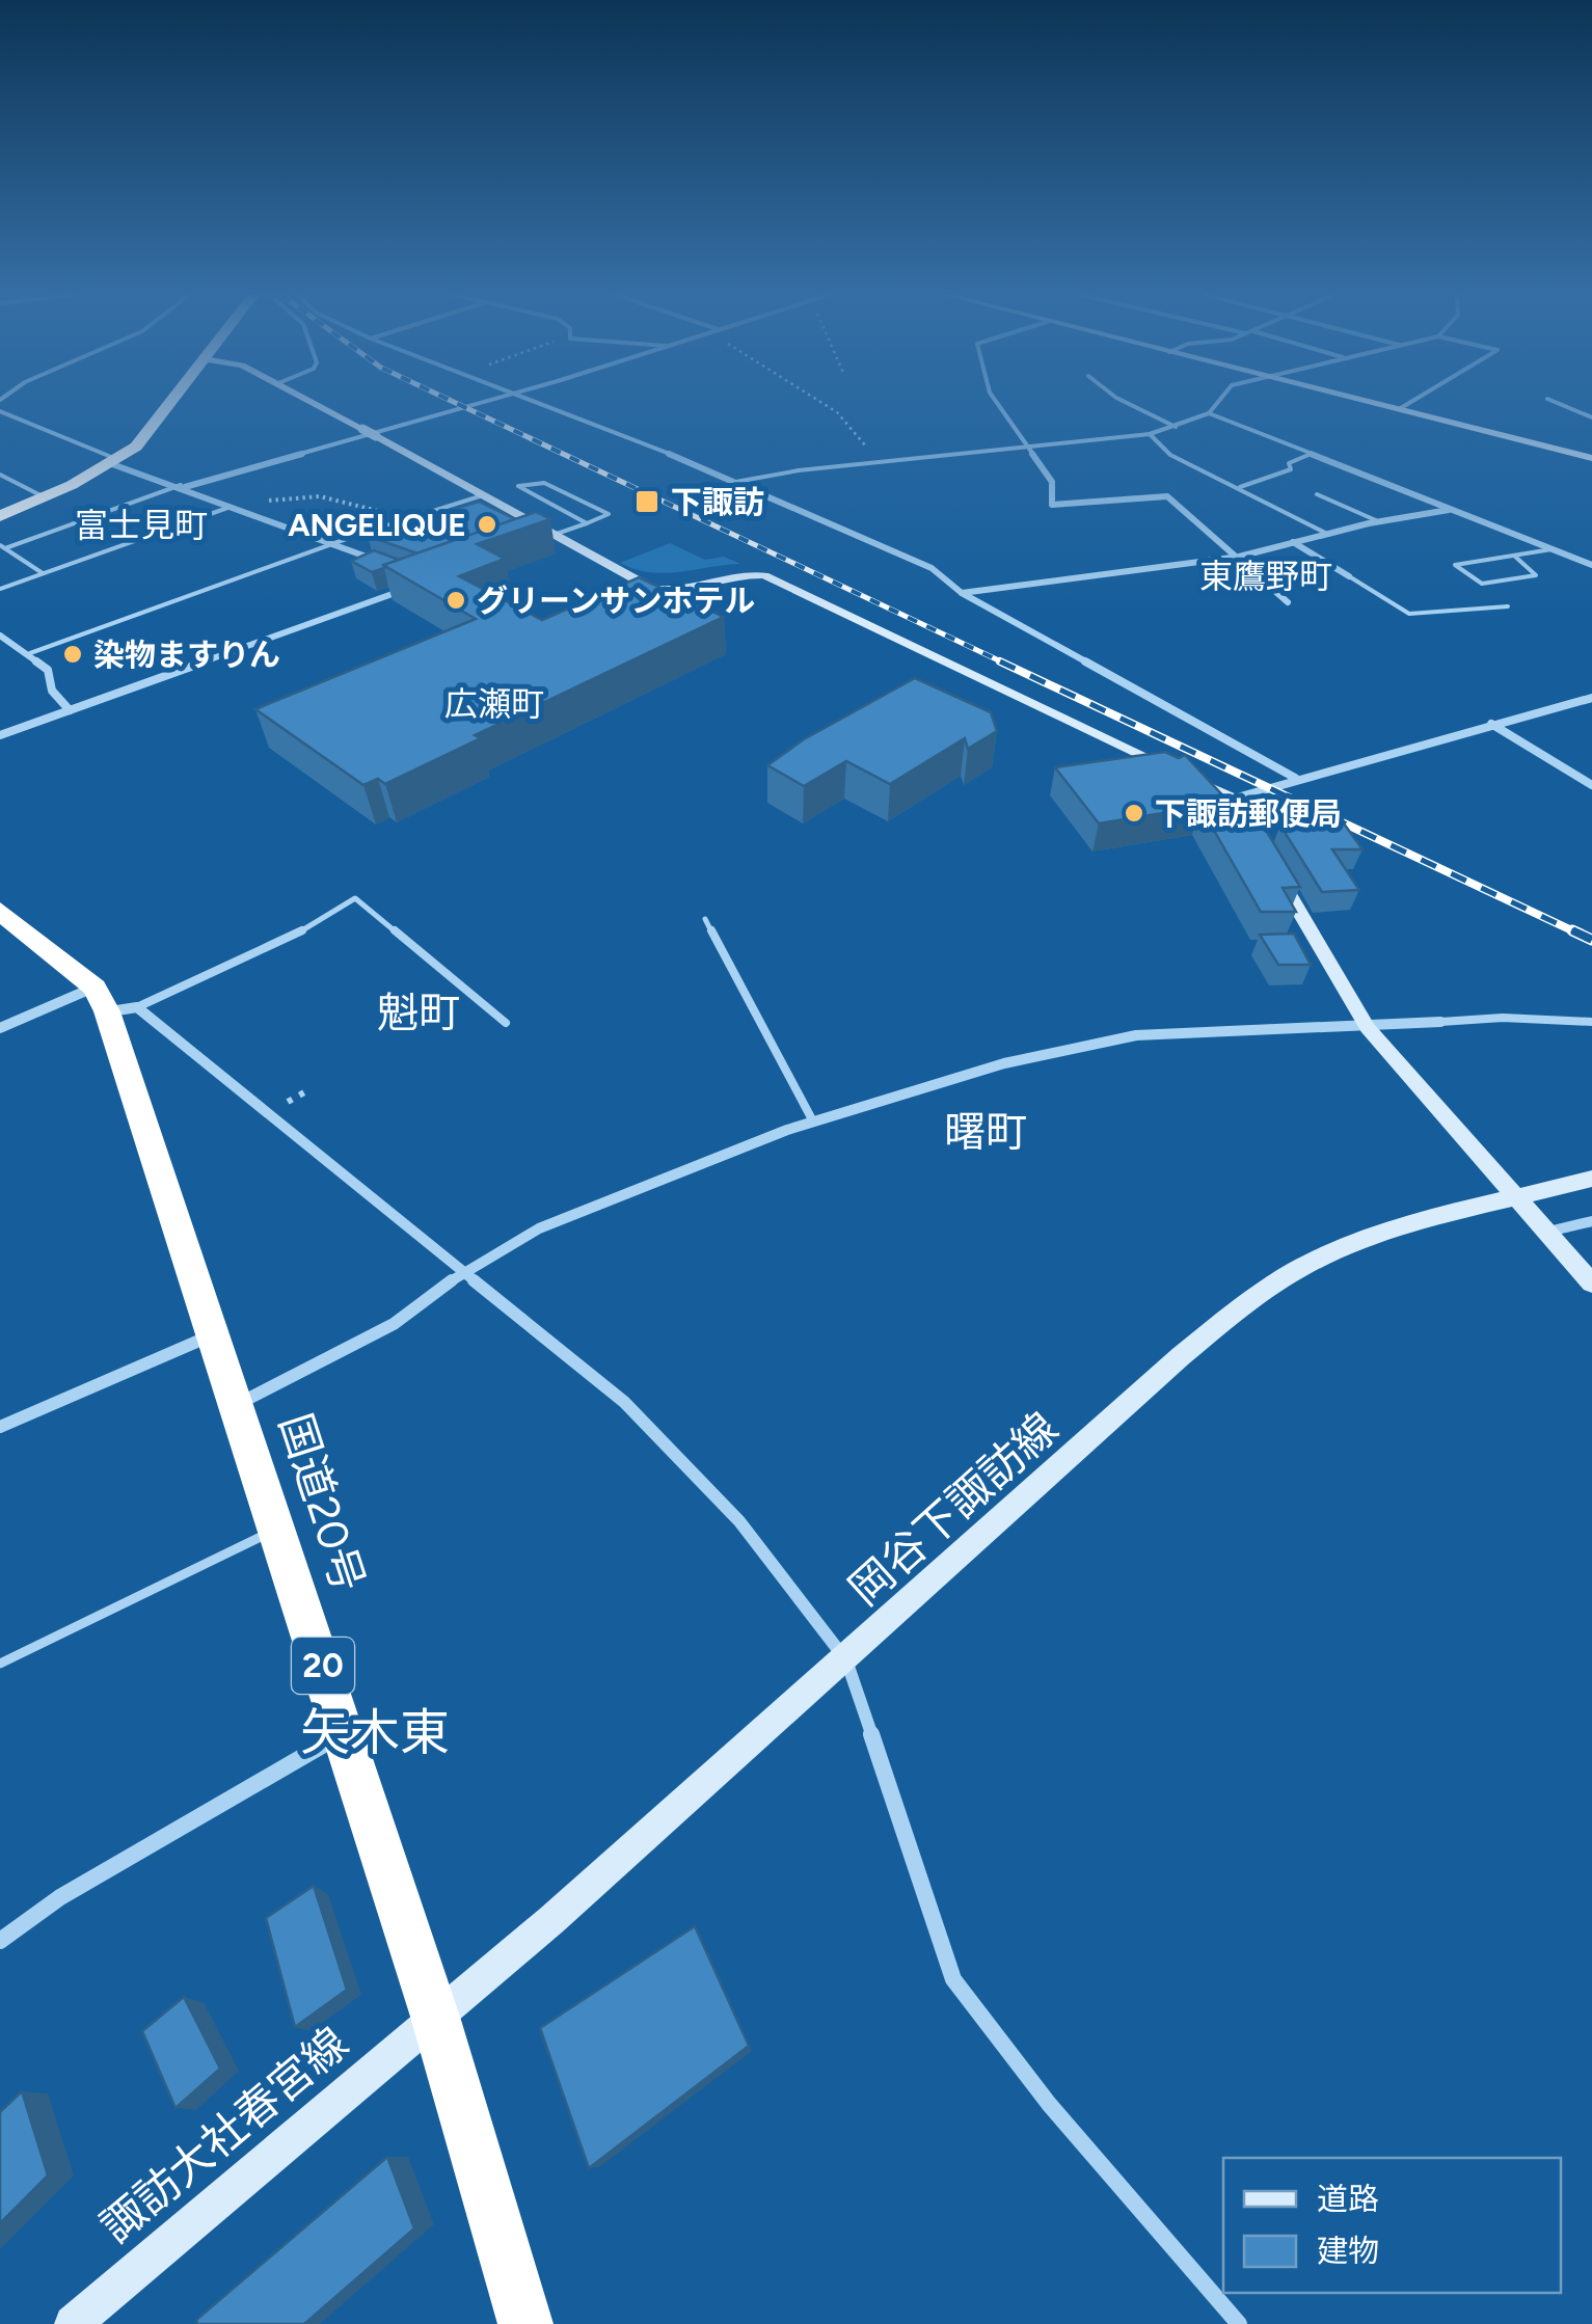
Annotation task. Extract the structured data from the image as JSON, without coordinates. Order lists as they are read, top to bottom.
{
  "streets": {
    "highway": ["国道20号", "20"],
    "street": ["岡谷下諏訪線", "諏訪大社春宮線"]
  },
  "crossings": [
    ["国道20号", "岡谷下諏訪線"],
    ["国道20号", "諏訪大社春宮線"],
    ["岡谷下諏訪線", "諏訪大社春宮線"]
  ],
  "districts": [
    "富士見町",
    "東鷹野町",
    "広瀬町",
    "魁町",
    "曙町",
    "矢木東"
  ],
  "places": {
    "transit": ["下諏訪"],
    "other": [
      "ANGELIQUE",
      "グリーンサンホテル",
      "染物ますりん",
      "下諏訪郵便局"
    ]
  },
  "legend": ["道路", "建物"]
}
